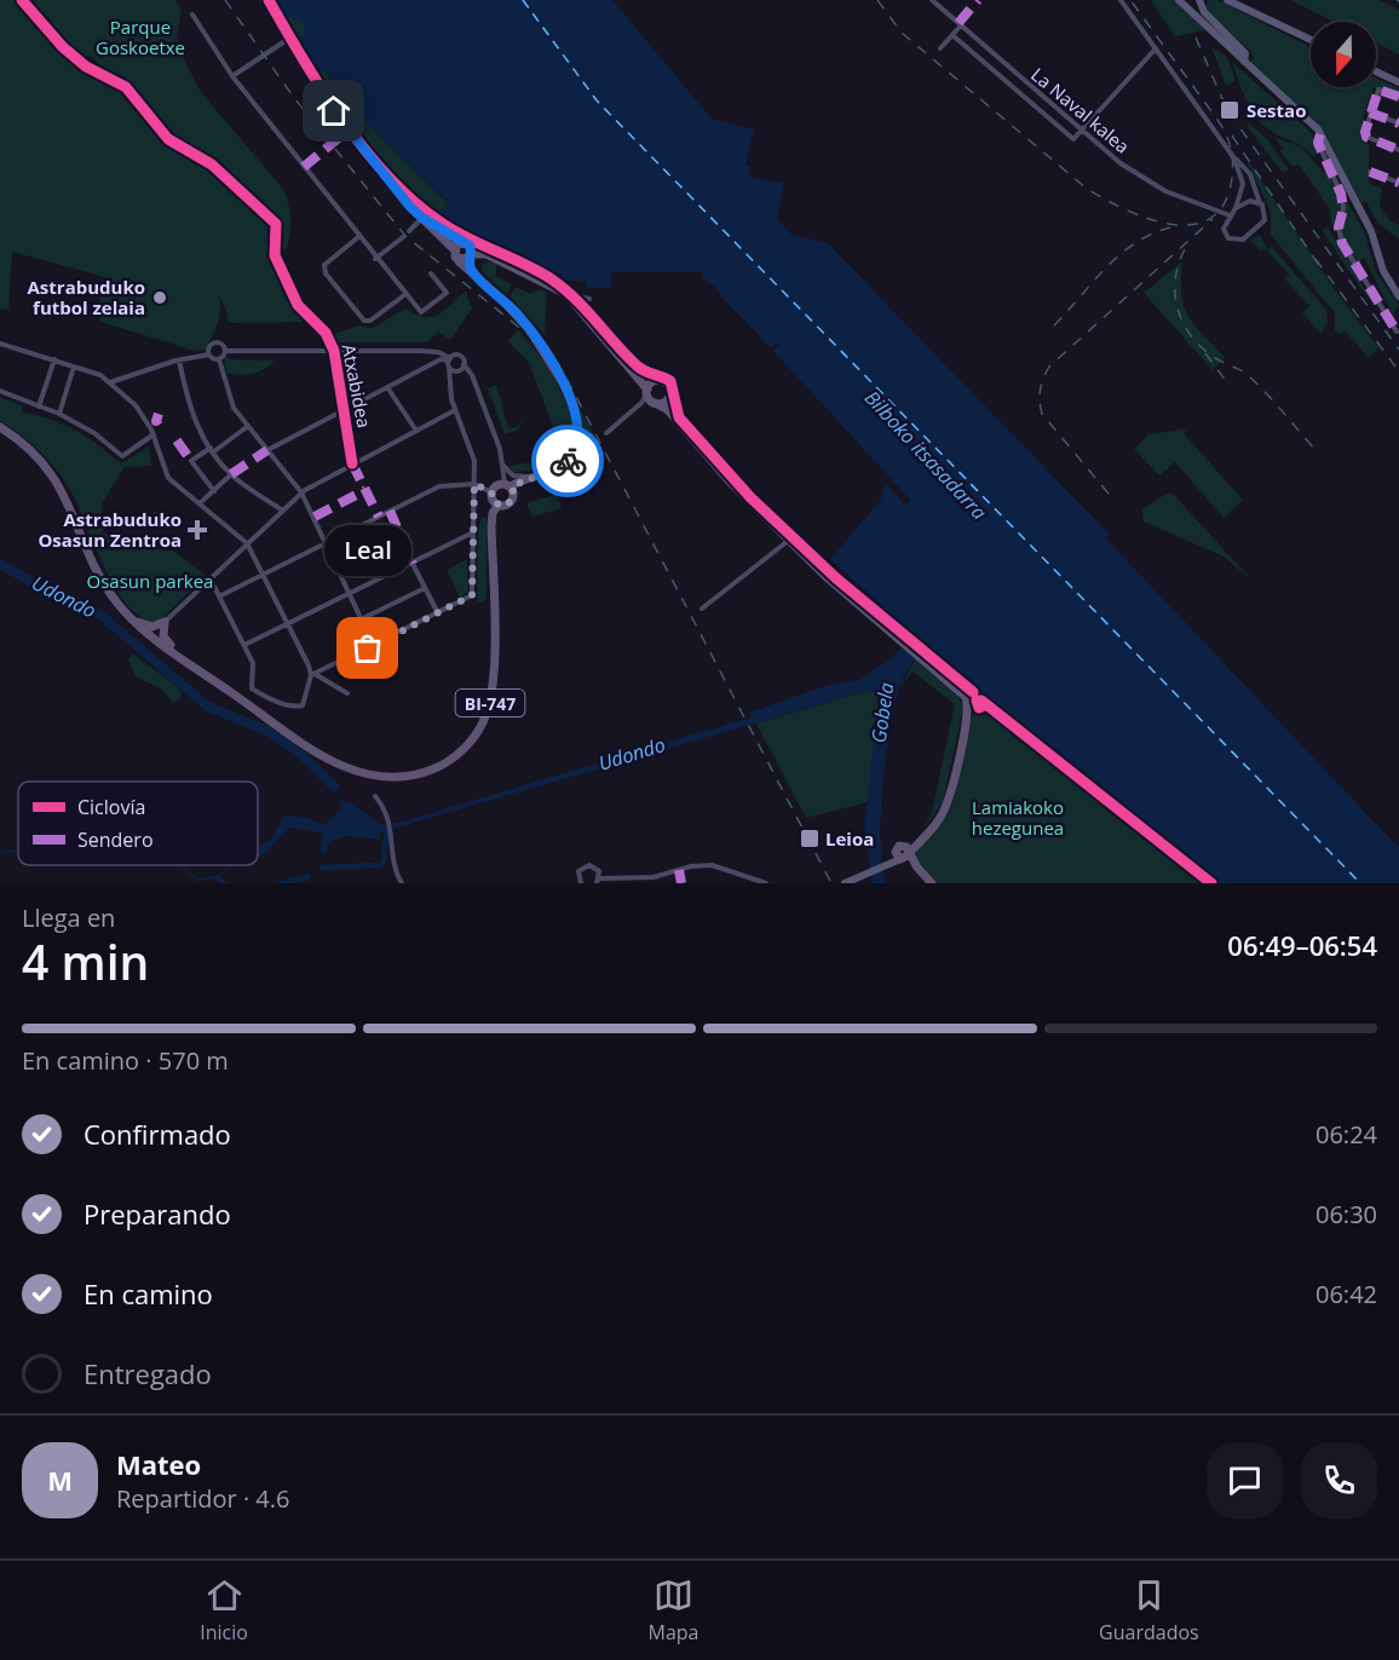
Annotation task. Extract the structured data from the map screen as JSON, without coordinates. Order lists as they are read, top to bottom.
{
  "streets": {
    "main road": ["BI-747"],
    "street": ["La Naval kalea", "Atxabidea"]
  },
  "water": ["Bilboko itsasadarra", "Udondo", "Gobela"],
  "parks": ["Parque Goskoetxe", "Osasun parkea", "Lamiakoko hezegunea"],
  "places": {
    "transit": ["Sestao", "Leioa"],
    "other": ["Astrabuduko futbol zelaia", "Leal"],
    "health": ["Astrabuduko Osasun Zentroa"]
  },
  "legend": ["Ciclovía", "Sendero"],
  "north": "bottom",
  "page": {
    "bubble": "Leal",
    "heading": ["4 min", "Llega en", "06:49–06:54"],
    "panel": ["Mateo", "Repartidor · 4.6"],
    "bar": "En camino · 570 m",
    "list": [
      ["Confirmado", "06:24"],
      ["Preparando", "06:30"],
      ["En camino", "06:42"],
      "Entregado"
    ],
    "round": "M",
    "tabs": ["Inicio", "Mapa", "Guardados"]
  }
}
